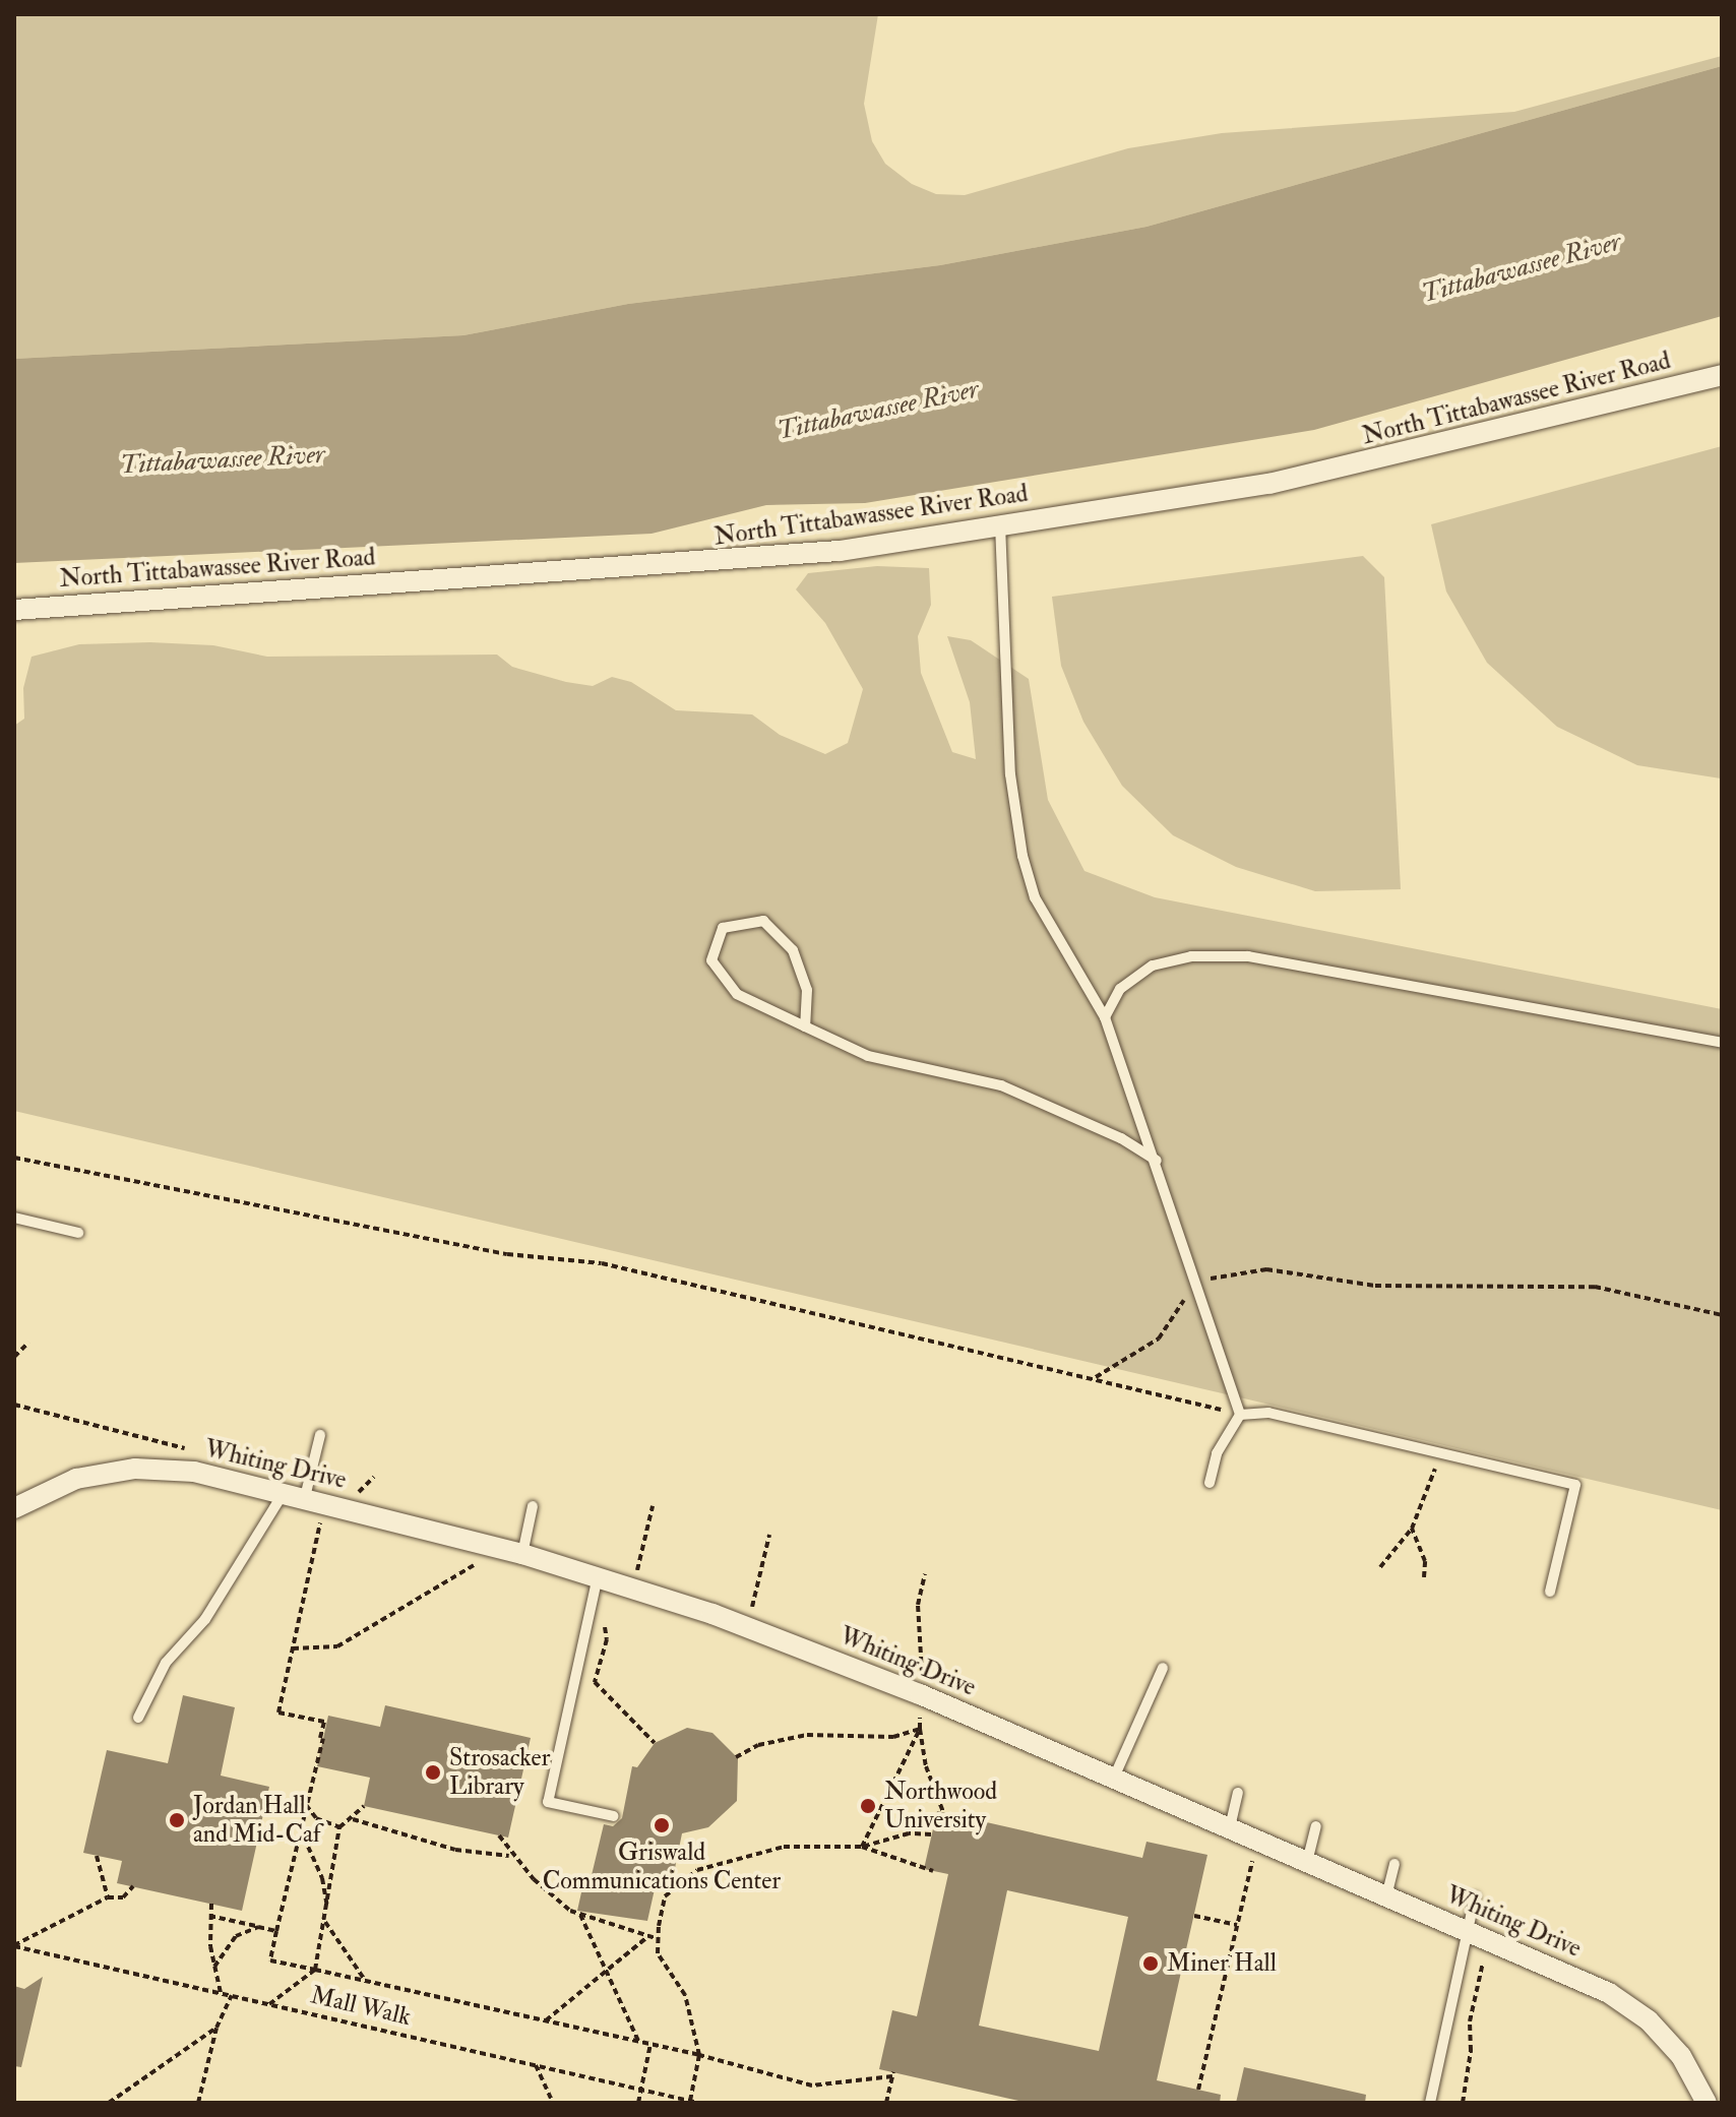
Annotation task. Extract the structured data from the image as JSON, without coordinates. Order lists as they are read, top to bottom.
{
  "streets": {
    "street": ["North Tittabawassee River Road", "Whiting Drive"],
    "path": ["Mall Walk"]
  },
  "water": ["Tittabawassee River"],
  "places": [
    "Strosacker Library",
    "Northwood University",
    "Jordan Hall and Mid-Caf",
    "Griswald Communications Center",
    "Miner Hall"
  ]
}
